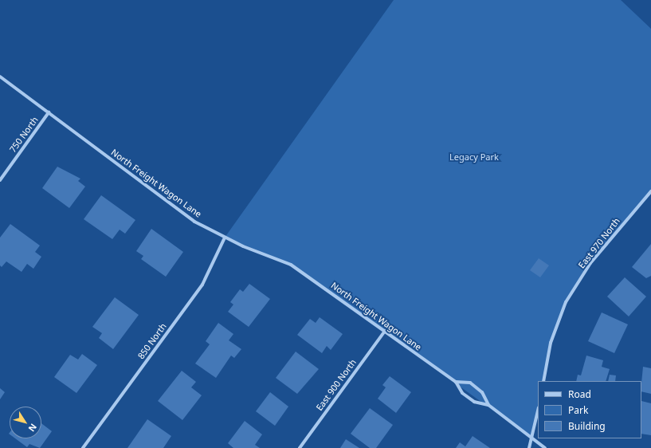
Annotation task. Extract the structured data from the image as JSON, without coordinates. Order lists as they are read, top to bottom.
{
  "streets": {
    "street": [
      "750 North",
      "North Freight Wagon Lane",
      "East 970 North",
      "850 North",
      "East 900 North"
    ]
  },
  "crossings": [
    ["750 North", "North Freight Wagon Lane"],
    ["North Freight Wagon Lane", "850 North"],
    ["North Freight Wagon Lane", "East 900 North"]
  ],
  "parks": ["Legacy Park"],
  "legend": ["Road", "Park", "Building"],
  "north": "bottom right"
}
